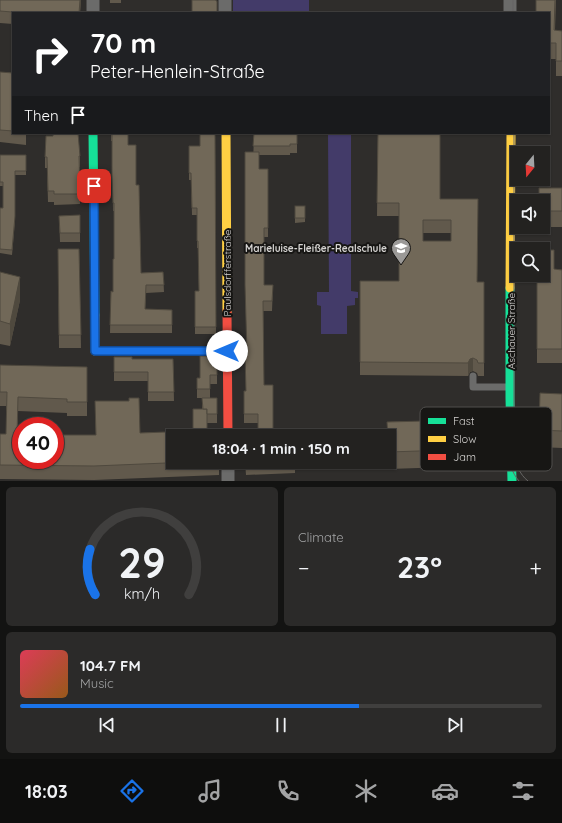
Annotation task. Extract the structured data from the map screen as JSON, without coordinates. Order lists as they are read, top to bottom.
{
  "streets": {
    "street": ["Paulsdorfferstraße", "Aschauer Straße"]
  },
  "places": {
    "school or university": ["Marieluise-Fleißer-Realschule"]
  },
  "legend": ["Fast", "Slow", "Jam"],
  "north": "bottom",
  "page": {
    "turn": ["70 m", "Peter-Henlein-Straße"],
    "then": "Then",
    "limit": "40",
    "trip": "18:04 · 1 min · 150 m",
    "tile": "Climate",
    "heat": ["−", "23°", "+"],
    "song": ["104.7 FM", "Music"],
    "tabs": "18:03",
    "gauge": ["29", "km/h"]
  }
}
